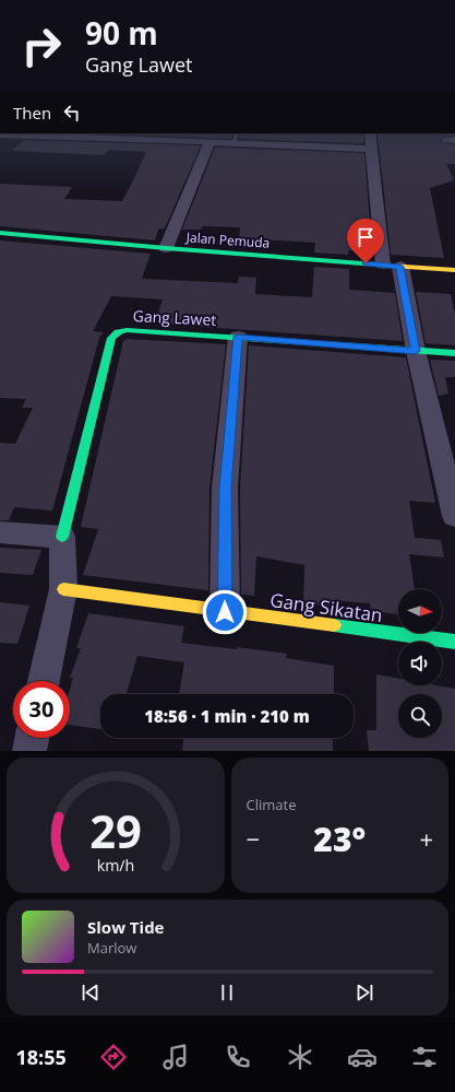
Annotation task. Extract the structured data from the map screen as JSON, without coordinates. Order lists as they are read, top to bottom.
{
  "streets": {
    "street": ["Jalan Pemuda", "Gang Lawet", "Gang Sikatan"]
  },
  "north": "right",
  "page": {
    "turn": ["90 m", "Gang Lawet"],
    "then": "Then",
    "limit": "30",
    "trip": "18:56 · 1 min · 210 m",
    "tile": "Climate",
    "heat": ["−", "23°", "+"],
    "song": ["Slow Tide", "Marlow"],
    "tabs": "18:55",
    "gauge": ["29", "km/h"]
  }
}
